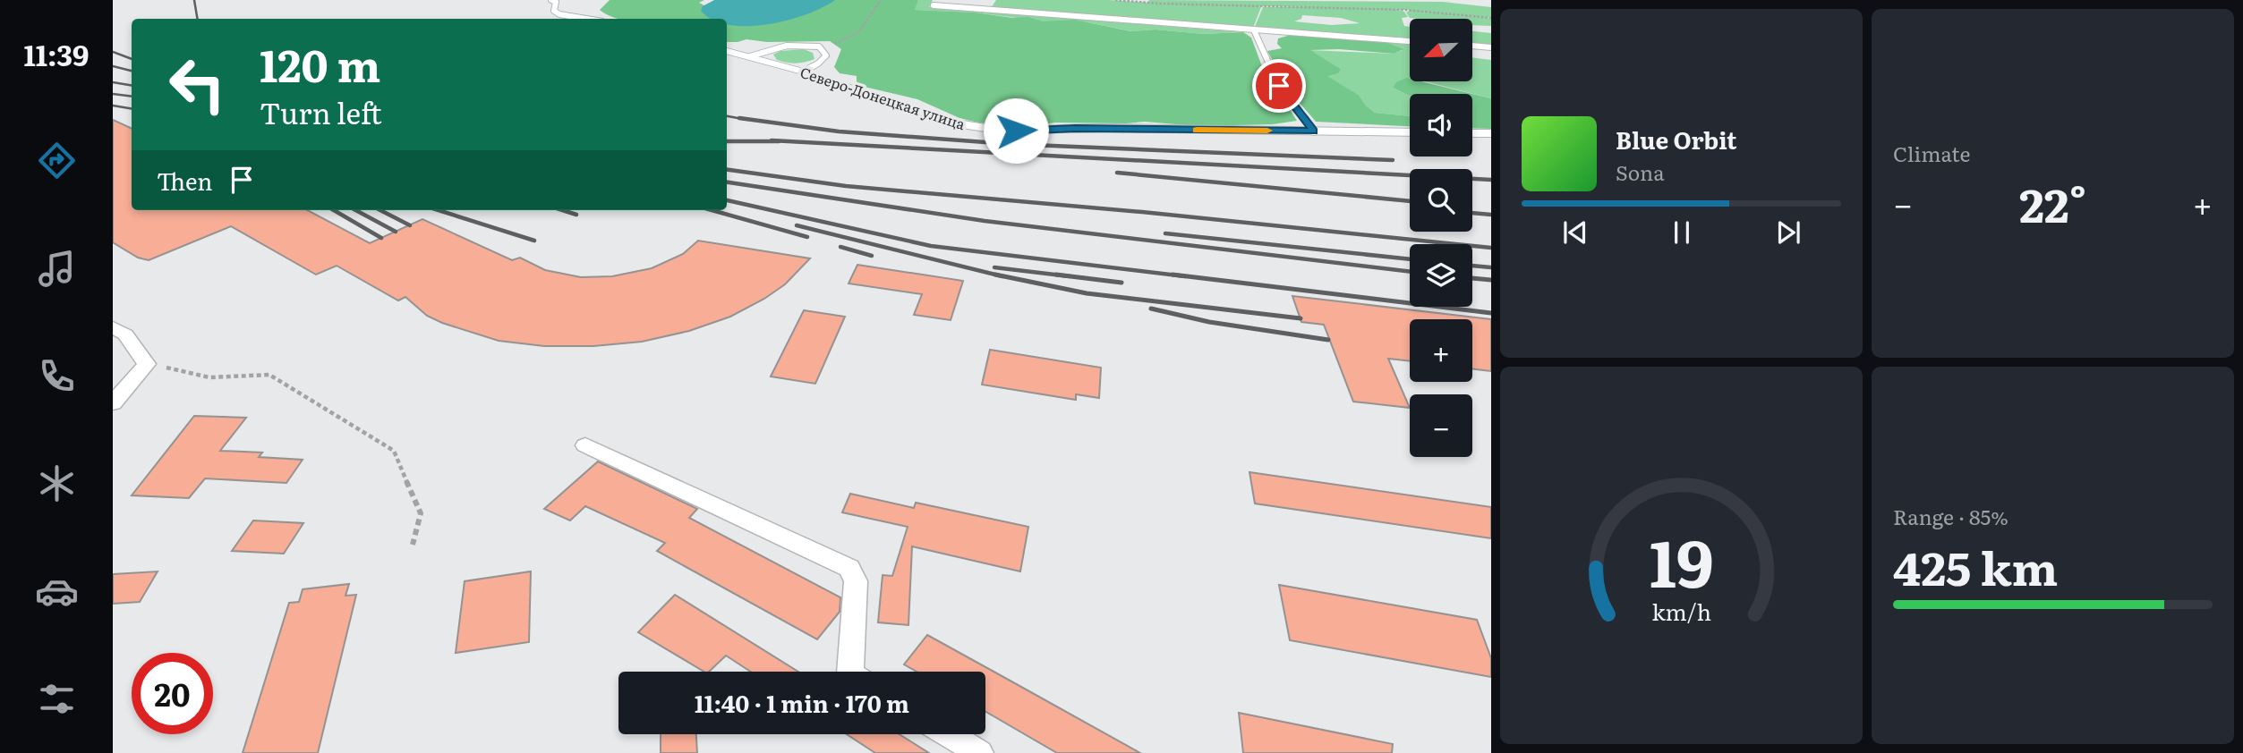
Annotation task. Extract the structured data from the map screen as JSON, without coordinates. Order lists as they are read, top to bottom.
{
  "streets": {
    "lane": ["Северо-Донецкая улица"]
  },
  "north": "bottom left",
  "page": {
    "tabs": "11:39",
    "tile": [
      "Climate",
      ["Range · 85%", "425 km"]
    ],
    "map_buttons": ["+", "−"],
    "turn": ["120 m", "Turn left"],
    "song": ["Blue Orbit", "Sona"],
    "then": "Then",
    "heat": ["−", "22°", "+"],
    "limit": "20",
    "trip": "11:40 · 1 min · 170 m",
    "gauge": ["19", "km/h"]
  }
}
